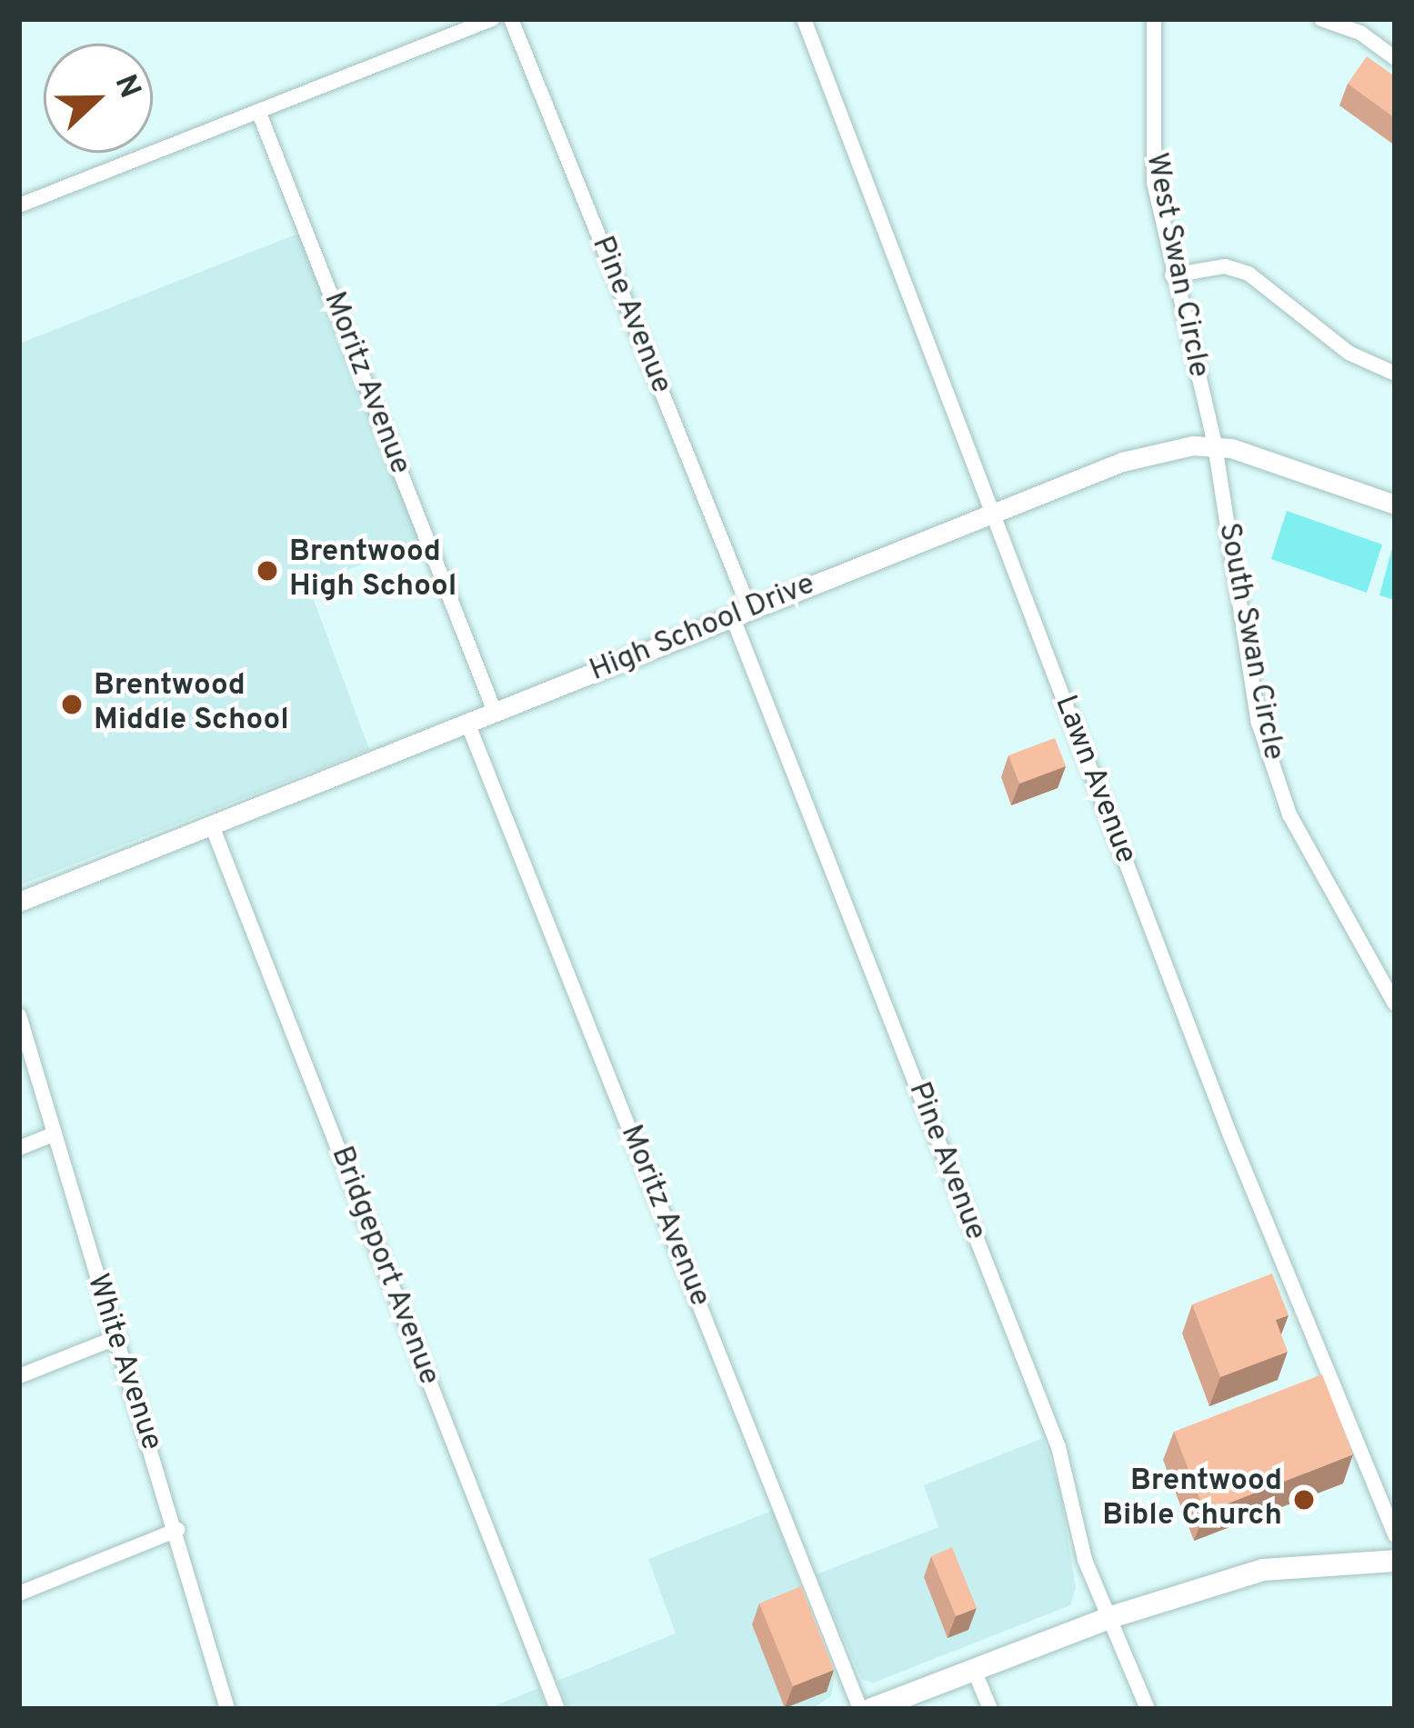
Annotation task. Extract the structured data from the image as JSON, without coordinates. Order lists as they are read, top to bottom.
{
  "streets": {
    "street": [
      "West Swan Circle",
      "Pine Avenue",
      "Moritz Avenue",
      "High School Drive",
      "South Swan Circle",
      "Lawn Avenue",
      "Bridgeport Avenue",
      "White Avenue"
    ]
  },
  "crossings": [
    ["West Swan Circle", "High School Drive"],
    ["West Swan Circle", "South Swan Circle"],
    ["Pine Avenue", "High School Drive"],
    ["Moritz Avenue", "High School Drive"],
    ["High School Drive", "South Swan Circle"],
    ["High School Drive", "Lawn Avenue"],
    ["High School Drive", "Bridgeport Avenue"]
  ],
  "places": ["Brentwood High School", "Brentwood Middle School", "Brentwood Bible Church"],
  "north": "right"
}
